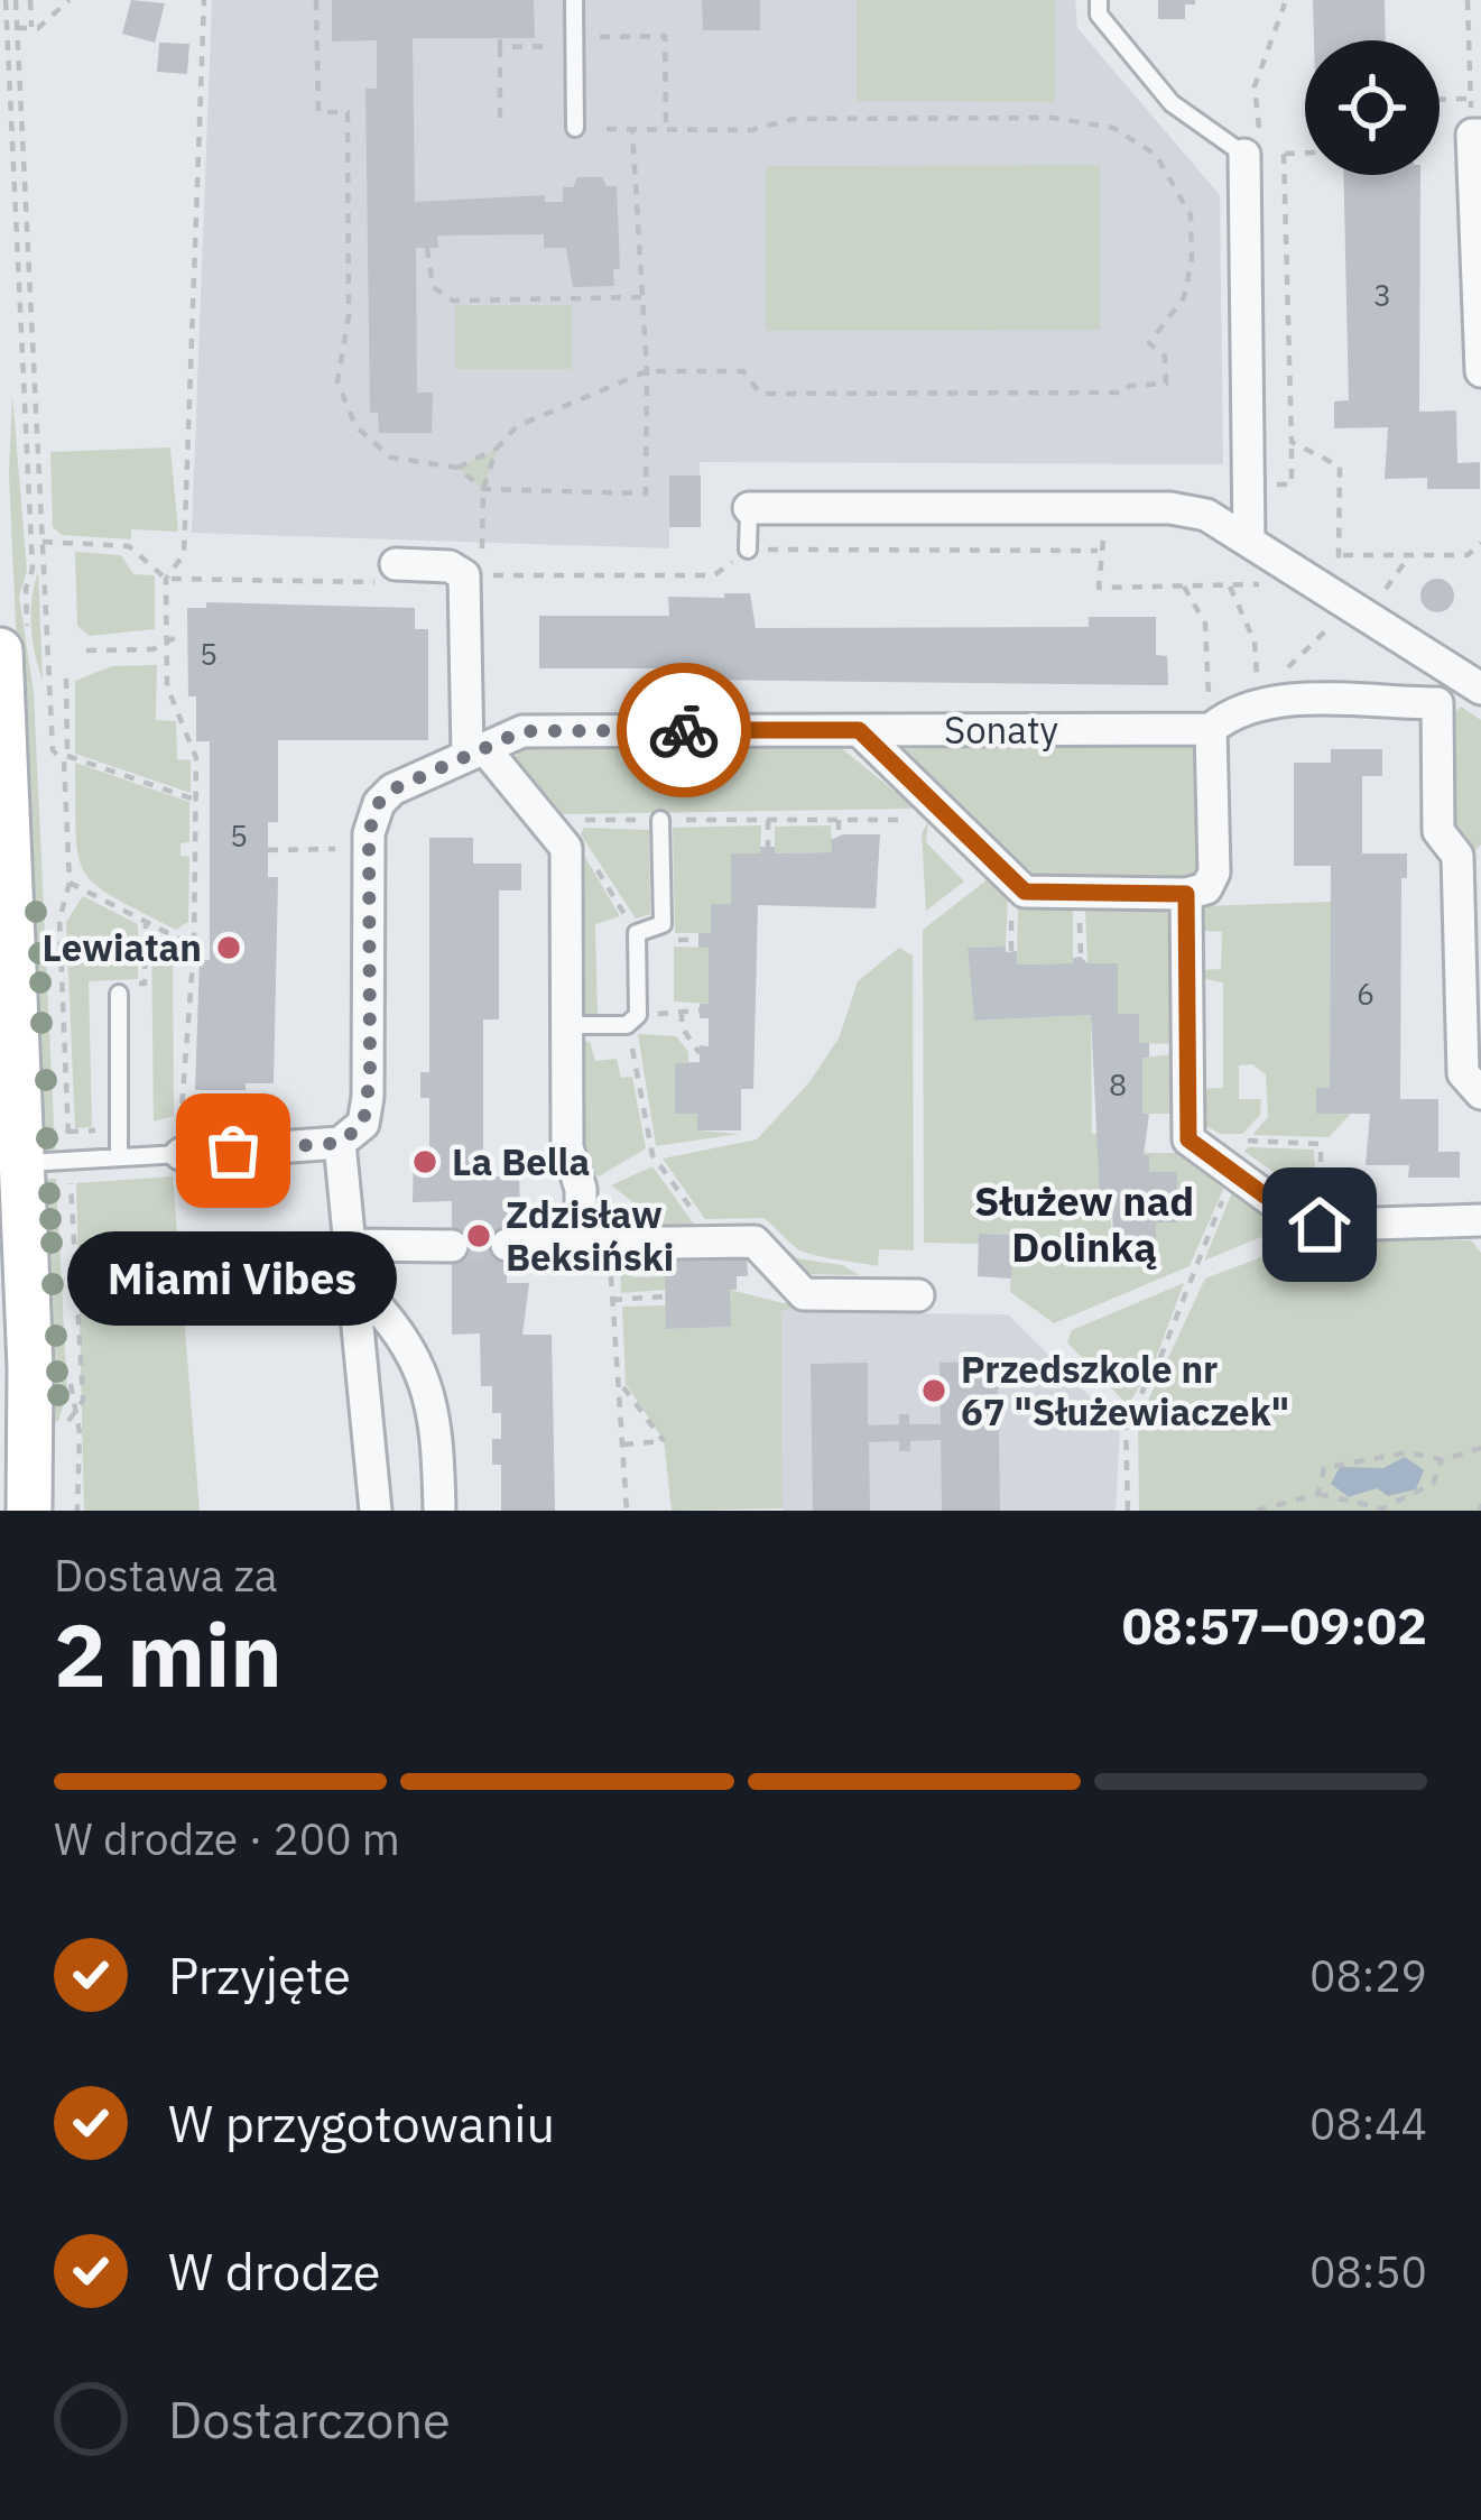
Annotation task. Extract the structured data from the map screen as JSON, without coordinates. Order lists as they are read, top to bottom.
{
  "streets": {
    "street": ["Sonaty"]
  },
  "districts": ["Służew nad Dolinką"],
  "places": [
    "Lewiatan",
    "Miami Vibes",
    "La Bella",
    "Zdzisław Beksiński",
    "Przedszkole nr 67 \"Służewiaczek\""
  ],
  "house_numbers": [
    "3",
    "5",
    "5",
    "6",
    "8"
  ],
  "page": {
    "bubble": "Miami Vibes",
    "heading": ["2 min", "Dostawa za", "08:57–09:02"],
    "bar": "W drodze · 200 m",
    "list": [
      ["Przyjęte", "08:29"],
      ["W przygotowaniu", "08:44"],
      ["W drodze", "08:50"],
      "Dostarczone"
    ]
  }
}
